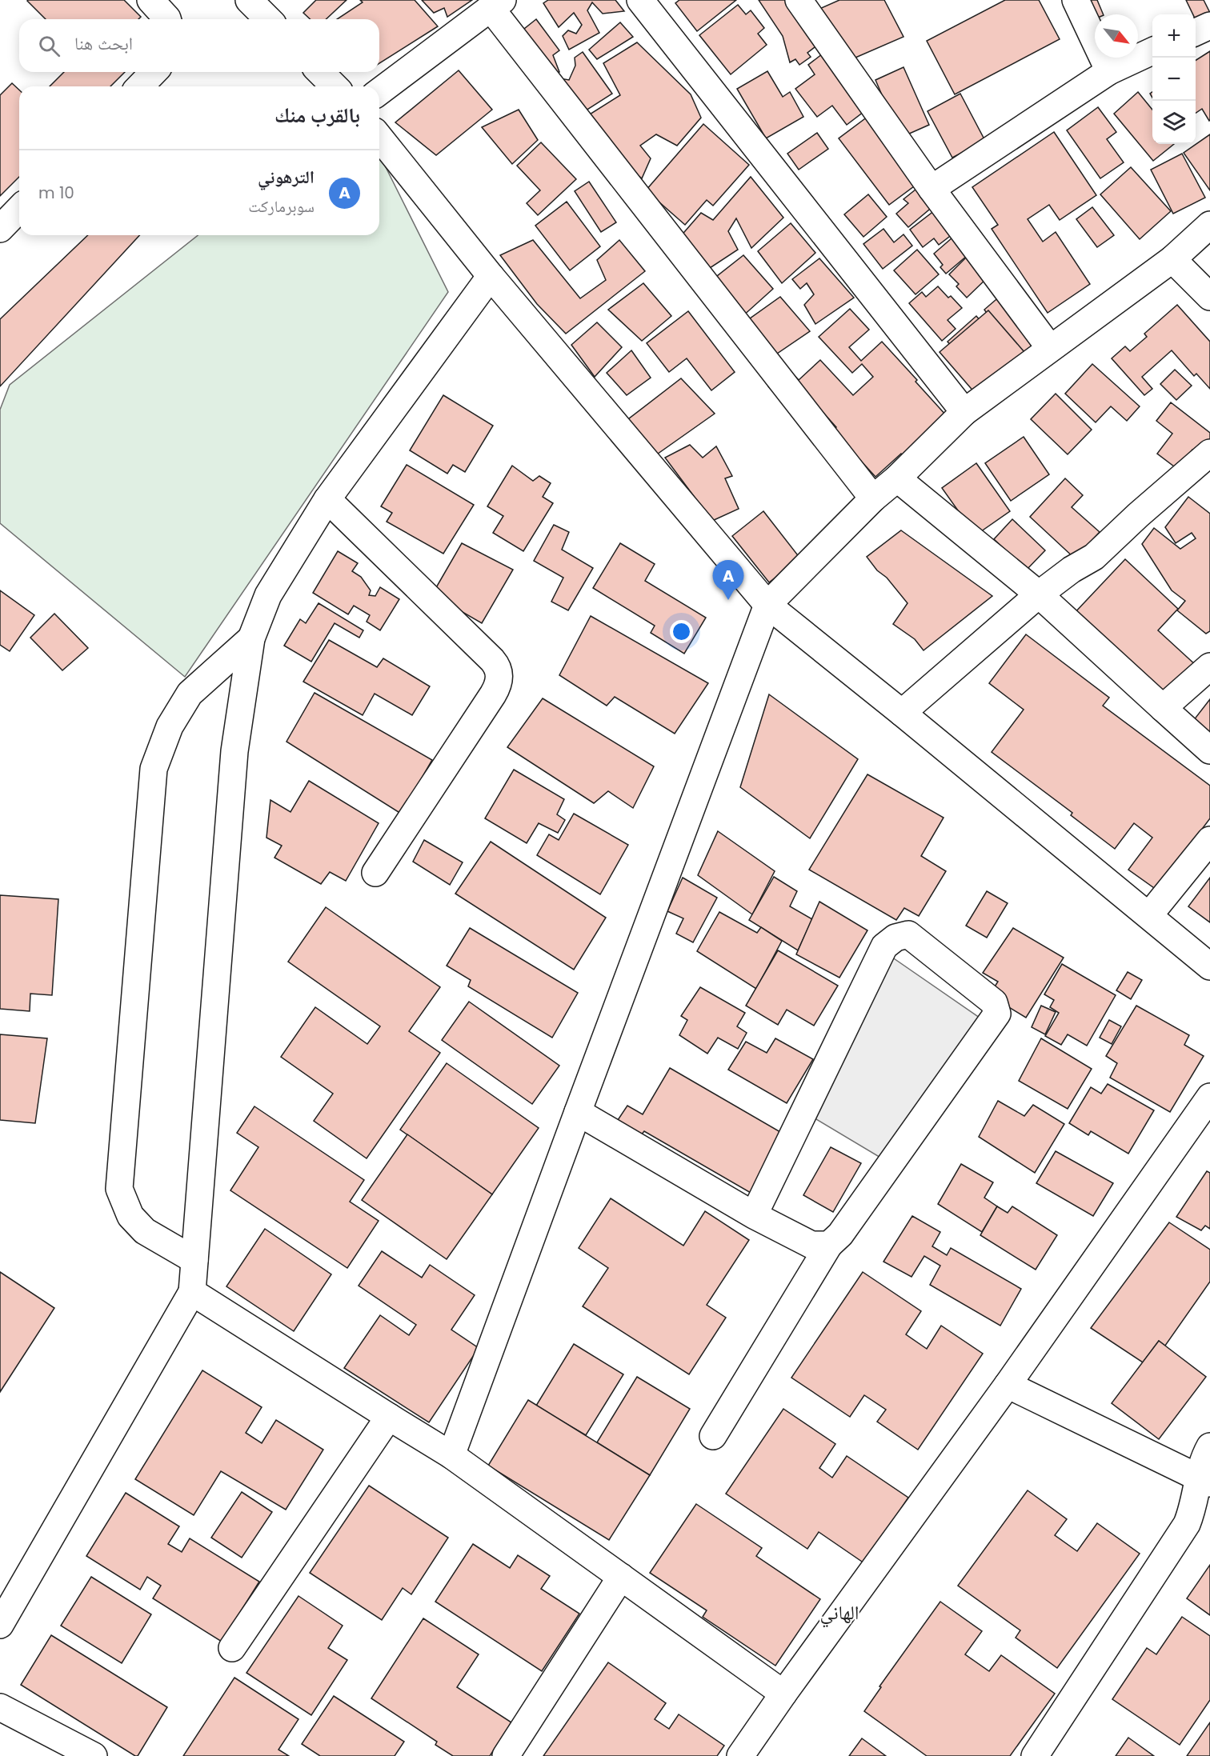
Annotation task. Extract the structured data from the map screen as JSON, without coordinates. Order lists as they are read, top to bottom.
{
  "districts": ["الهاني"],
  "north": "bottom right",
  "page": {
    "map_buttons": ["+", "−"],
    "search": "ابحث هنا",
    "heading": "بالقرب منك",
    "list": [
      {
        "mark": "A",
        "name": "الترهوني",
        "note": "سوبرماركت",
        "value": "10 m"
      }
    ],
    "pins": "A"
  }
}
